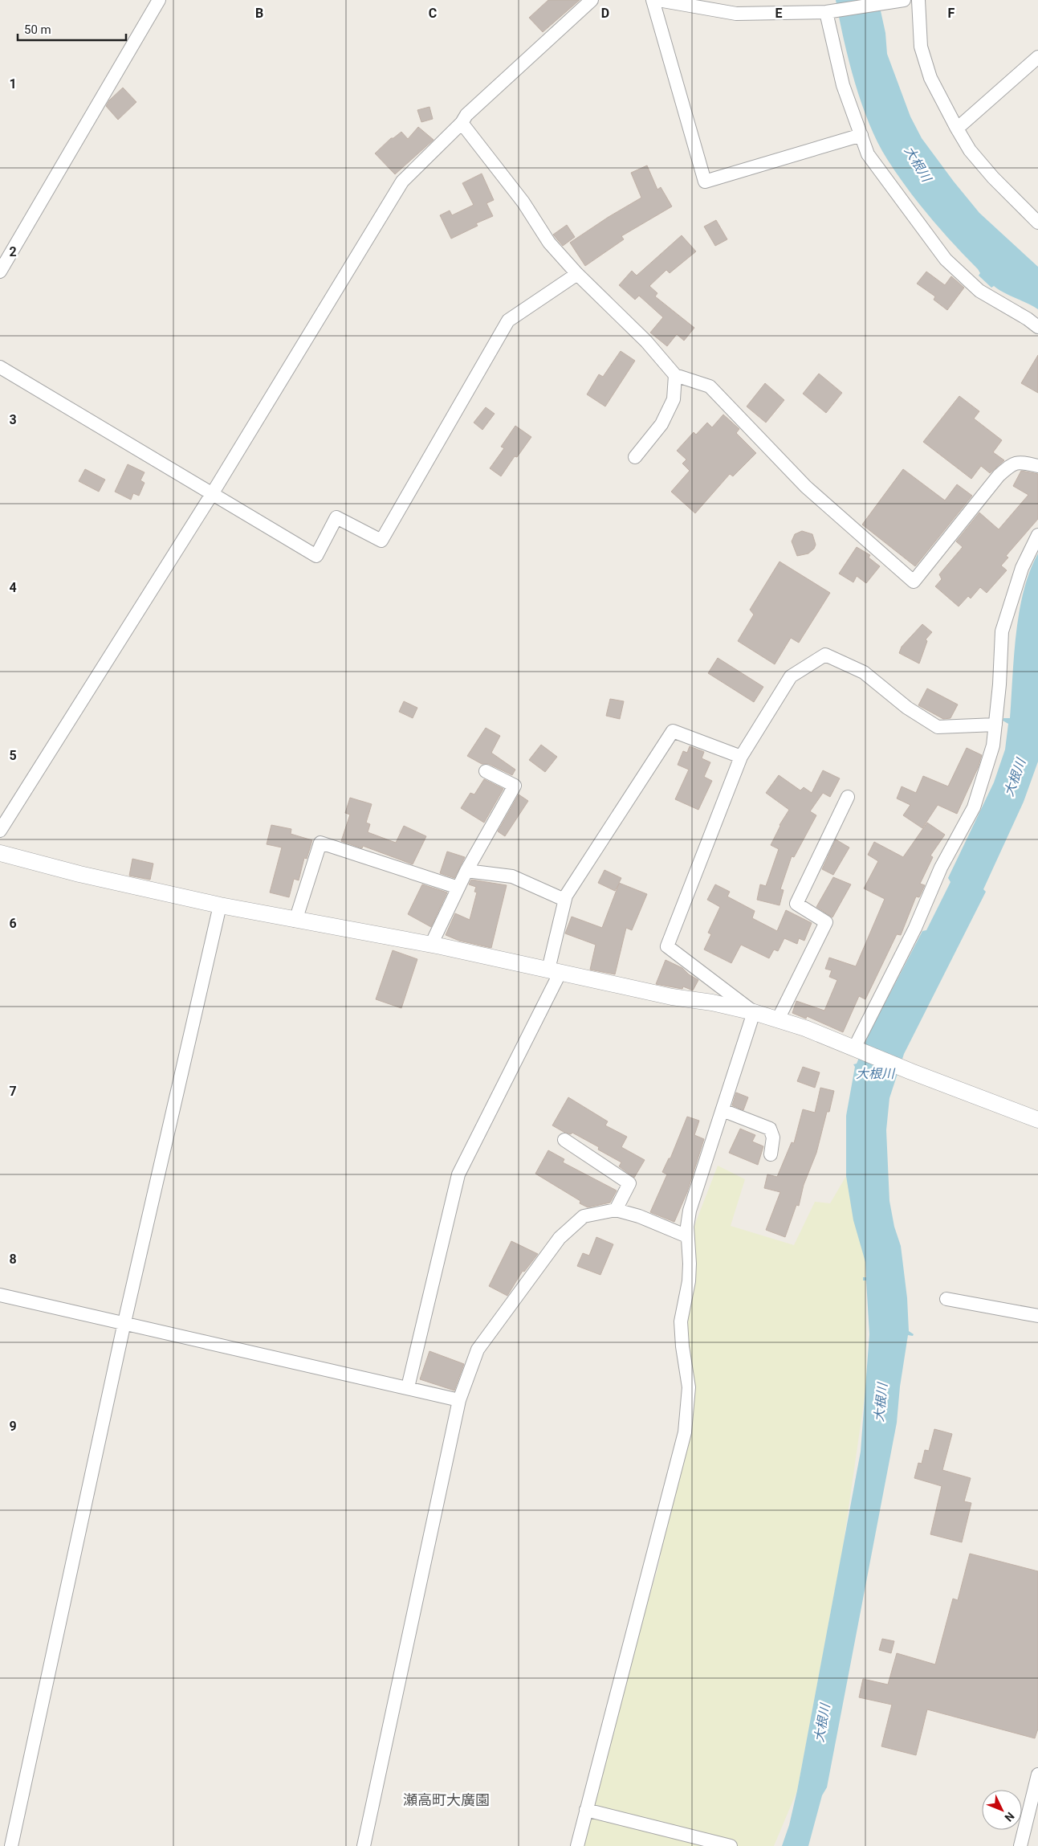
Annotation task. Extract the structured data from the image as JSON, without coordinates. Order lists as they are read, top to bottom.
{
  "districts": ["瀬高町大廣園"],
  "water": ["大根川"],
  "scale_bar": "50 m",
  "north": "bottom right",
  "grid": {
    "columns": [
      "B",
      "C",
      "D",
      "E",
      "F"
    ],
    "rows": [
      "1",
      "2",
      "3",
      "4",
      "5",
      "6",
      "7",
      "8",
      "9"
    ]
  }
}
